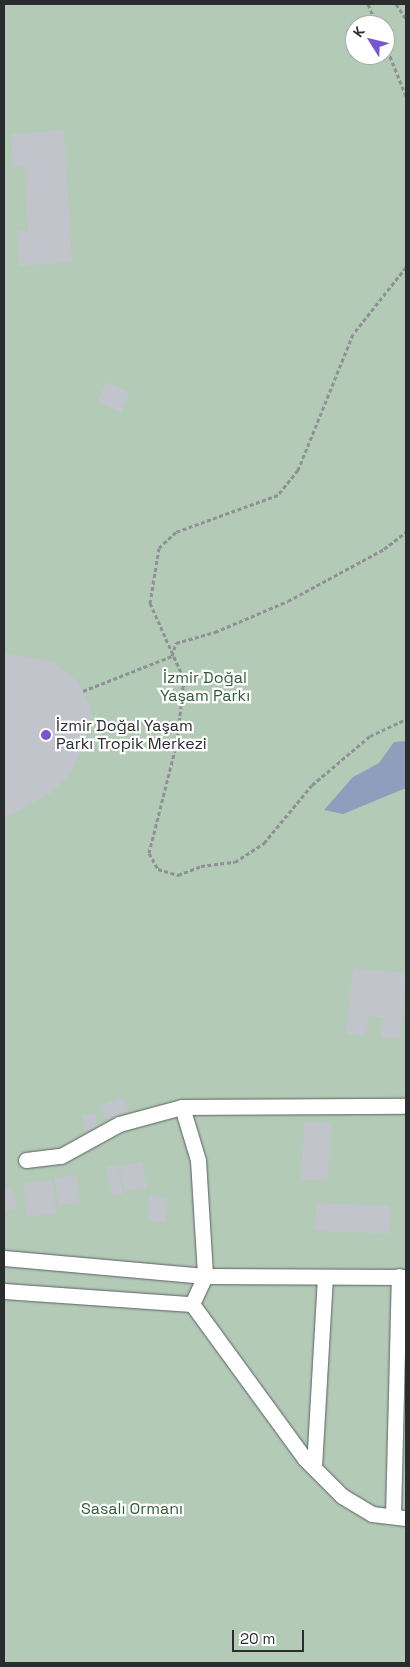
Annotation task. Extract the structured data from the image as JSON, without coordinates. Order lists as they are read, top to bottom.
{
  "parks": ["İzmir Doğal Yaşam Parkı", "Sasalı Ormanı"],
  "places": ["İzmir Doğal Yaşam Parkı Tropik Merkezi"],
  "scale_bar": "20 m",
  "north": "top left"
}
